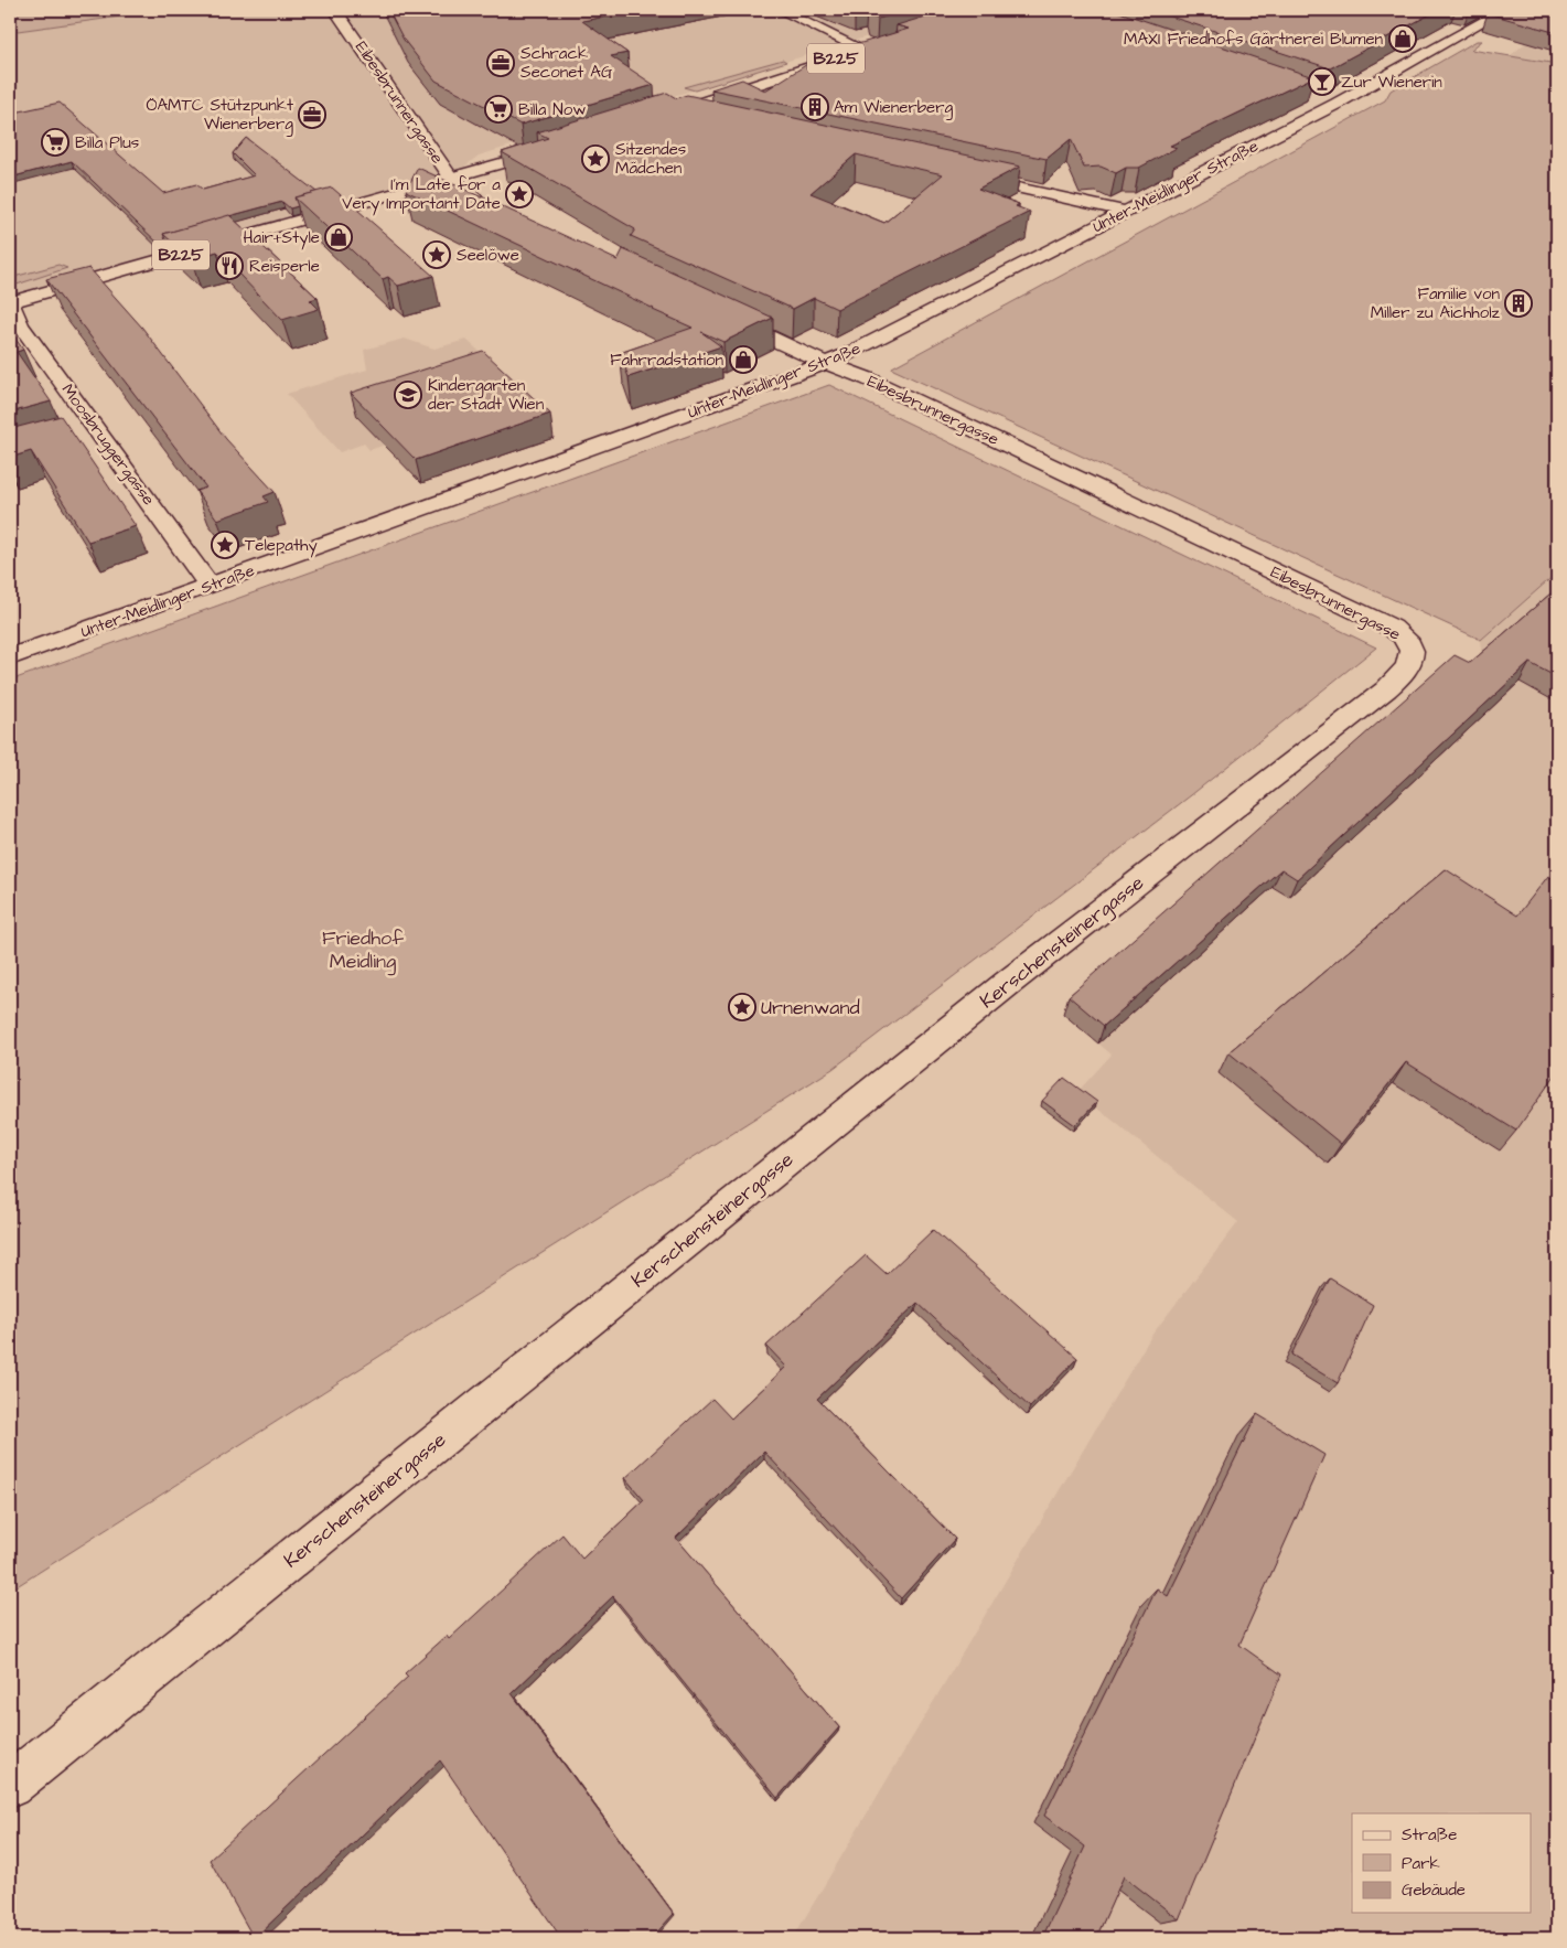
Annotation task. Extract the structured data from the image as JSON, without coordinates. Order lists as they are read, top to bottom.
{
  "streets": {
    "street": [
      "B225",
      "Eibesbrunnergasse",
      "Unter-Meidlinger Straße",
      "Moosbruggergasse",
      "Kerschensteinergasse"
    ]
  },
  "crossings": [
    ["B225", "Eibesbrunnergasse"],
    ["B225", "Moosbruggergasse"],
    ["Eibesbrunnergasse", "Unter-Meidlinger Straße"],
    ["Eibesbrunnergasse", "Kerschensteinergasse"],
    ["Unter-Meidlinger Straße", "Moosbruggergasse"]
  ],
  "parks": ["Friedhof Meidling"],
  "places": {
    "shop": ["MAXI Friedhofs Gärtnerei Blumen", "Hair+Style", "Fahrradstation"],
    "office": ["Schrack Seconet AG", "ÖAMTC Stützpunkt Wienerberg"],
    "bar": ["Zur Wienerin"],
    "building": ["Am Wienerberg", "Familie von Miller zu Aichholz"],
    "supermarket": ["Billa Now", "Billa Plus"],
    "place": [
      "Sitzendes Mädchen",
      "I’m Late for a Very Important Date",
      "Seelöwe",
      "Telepathy",
      "Urnenwand"
    ],
    "restaurant": ["Reisperle"],
    "school or university": ["Kindergarten der Stadt Wien"]
  },
  "legend": ["Straße", "Park", "Gebäude"]
}
